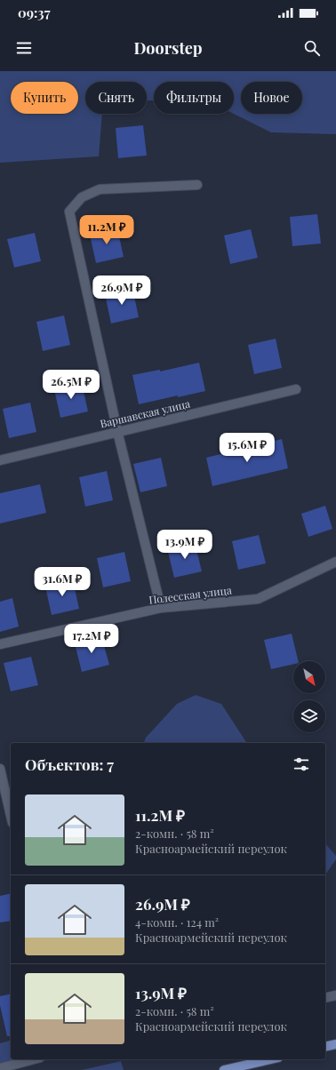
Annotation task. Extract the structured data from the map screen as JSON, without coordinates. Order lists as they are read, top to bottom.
{
  "streets": {
    "street": ["Варшавская улица", "Полесская улица"]
  },
  "north": "bottom right",
  "page": {
    "status": "09:37",
    "header": "Doorstep",
    "chip": [
      "Купить",
      "Снять",
      "Фильтры",
      "Новое"
    ],
    "price": [
      "11.2M ₽",
      "26.9M ₽",
      "26.5M ₽",
      "15.6M ₽",
      "13.9M ₽",
      "31.6M ₽",
      "17.2M ₽"
    ],
    "heading": "Объектов: 7",
    "list": [
      {
        "name": "11.2M ₽",
        "note": "2-комн. · 58 m² · Красноармейский переулок"
      },
      {
        "name": "26.9M ₽",
        "note": "4-комн. · 124 m² · Красноармейский переулок"
      },
      {
        "name": "13.9M ₽",
        "note": "2-комн. · 58 m² · Красноармейский переулок"
      }
    ]
  }
}
